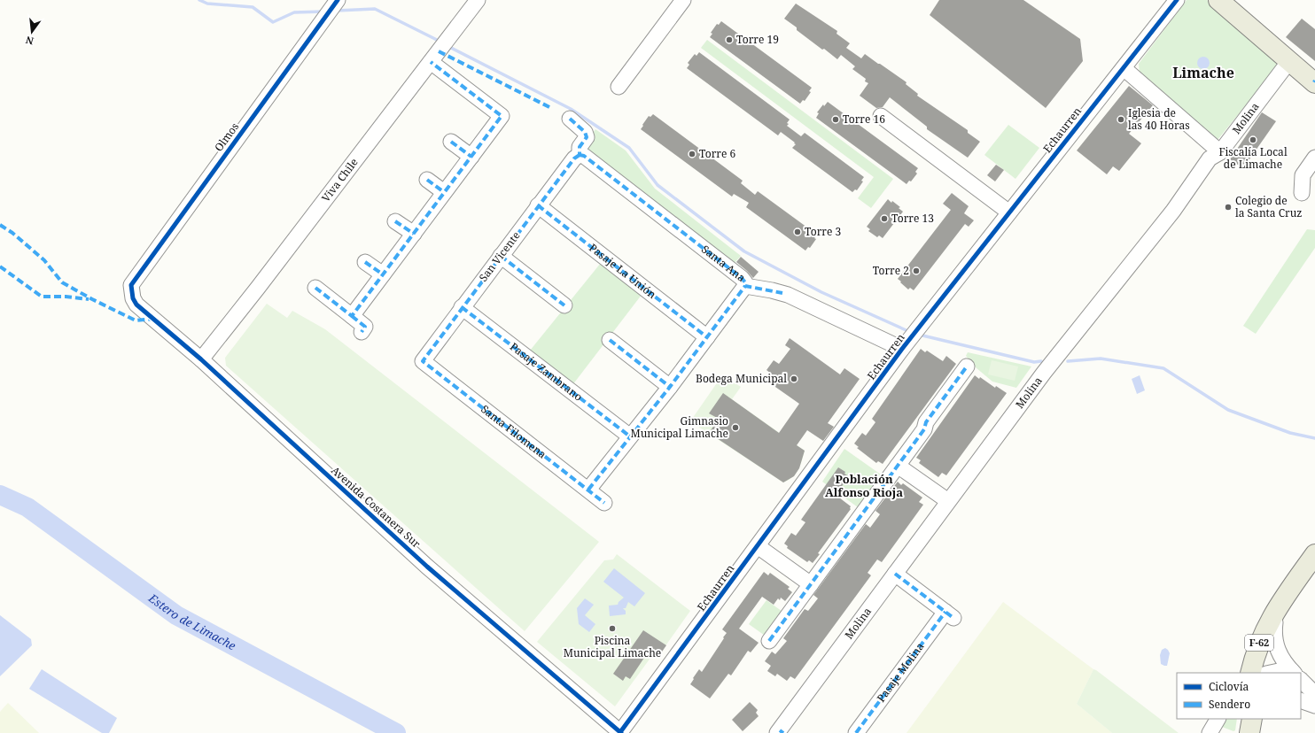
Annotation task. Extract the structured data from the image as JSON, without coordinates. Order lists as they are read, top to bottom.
{
  "streets": {
    "main road": ["F-62"],
    "street": [
      "Molina",
      "Echaurren",
      "Olmos",
      "Viva Chile",
      "San Vicente",
      "Santa Ana",
      "Pasaje La Unión",
      "Pasaje Zambrano",
      "Santa Filomena",
      "Avenida Costanera Sur",
      "Pasaje Molina"
    ]
  },
  "crossings": [
    ["Molina", "Pasaje Molina"],
    ["Echaurren", "Santa Ana"],
    ["Echaurren", "Avenida Costanera Sur"],
    ["Olmos", "Avenida Costanera Sur"],
    ["Viva Chile", "Avenida Costanera Sur"],
    ["San Vicente", "Santa Ana"],
    ["San Vicente", "Pasaje La Unión"],
    ["San Vicente", "Pasaje Zambrano"],
    ["San Vicente", "Santa Filomena"]
  ],
  "districts": ["Limache", "Población Alfonso Rioja"],
  "water": ["Estero de Limache"],
  "places": [
    "Torre 19",
    "Torre 16",
    "Iglesia de las 40 Horas",
    "Fiscalía Local de Limache",
    "Torre 6",
    "Colegio de la Santa Cruz",
    "Torre 13",
    "Torre 3",
    "Torre 2",
    "Bodega Municipal",
    "Gimnasio Municipal Limache",
    "Piscina Municipal Limache"
  ],
  "legend": ["Ciclovía", "Sendero"],
  "north": "bottom"
}
